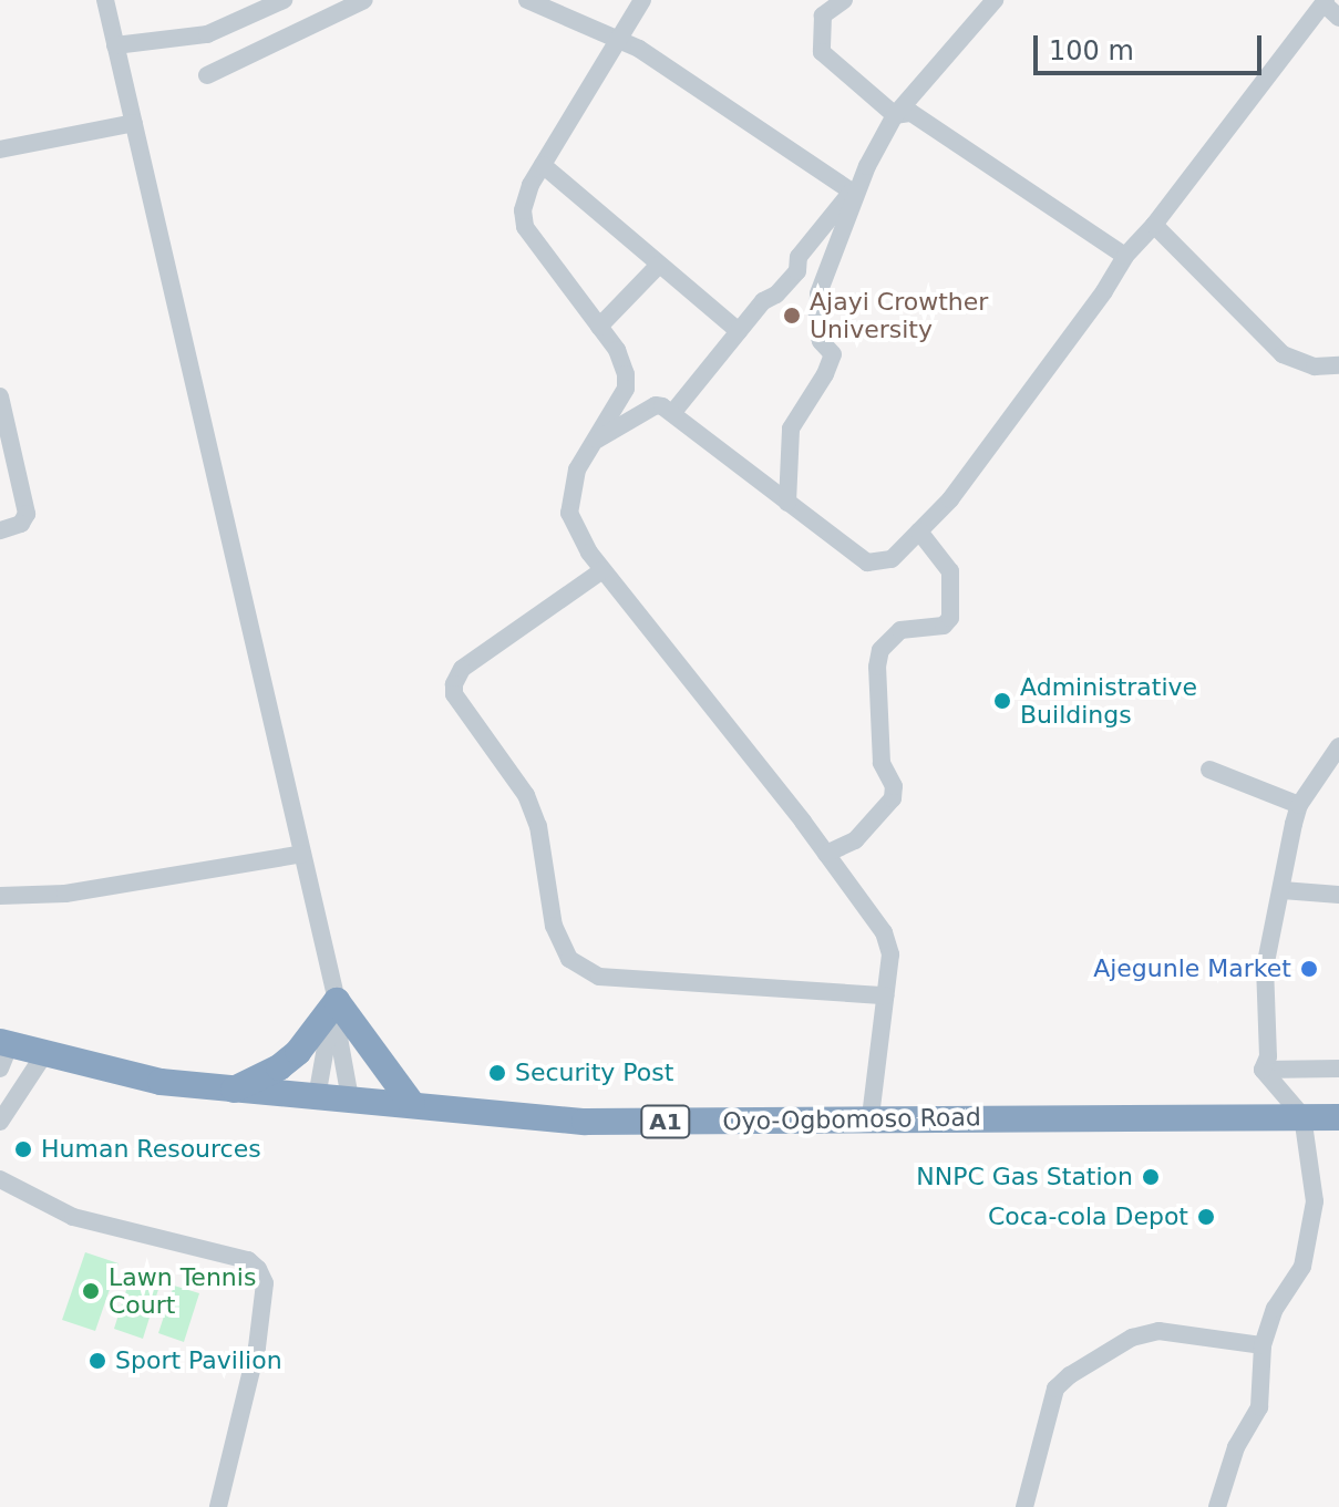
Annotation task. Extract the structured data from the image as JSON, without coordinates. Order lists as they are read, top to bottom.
{
  "streets": {
    "highway": ["Oyo-Ogbomoso Road", "A1"]
  },
  "places": [
    "Ajayi Crowther University",
    "Administrative Buildings",
    "Ajegunle Market",
    "Security Post",
    "Human Resources",
    "NNPC Gas Station",
    "Coca-cola Depot",
    "Lawn Tennis Court",
    "Sport Pavilion"
  ],
  "scale_bar": "100 m"
}
